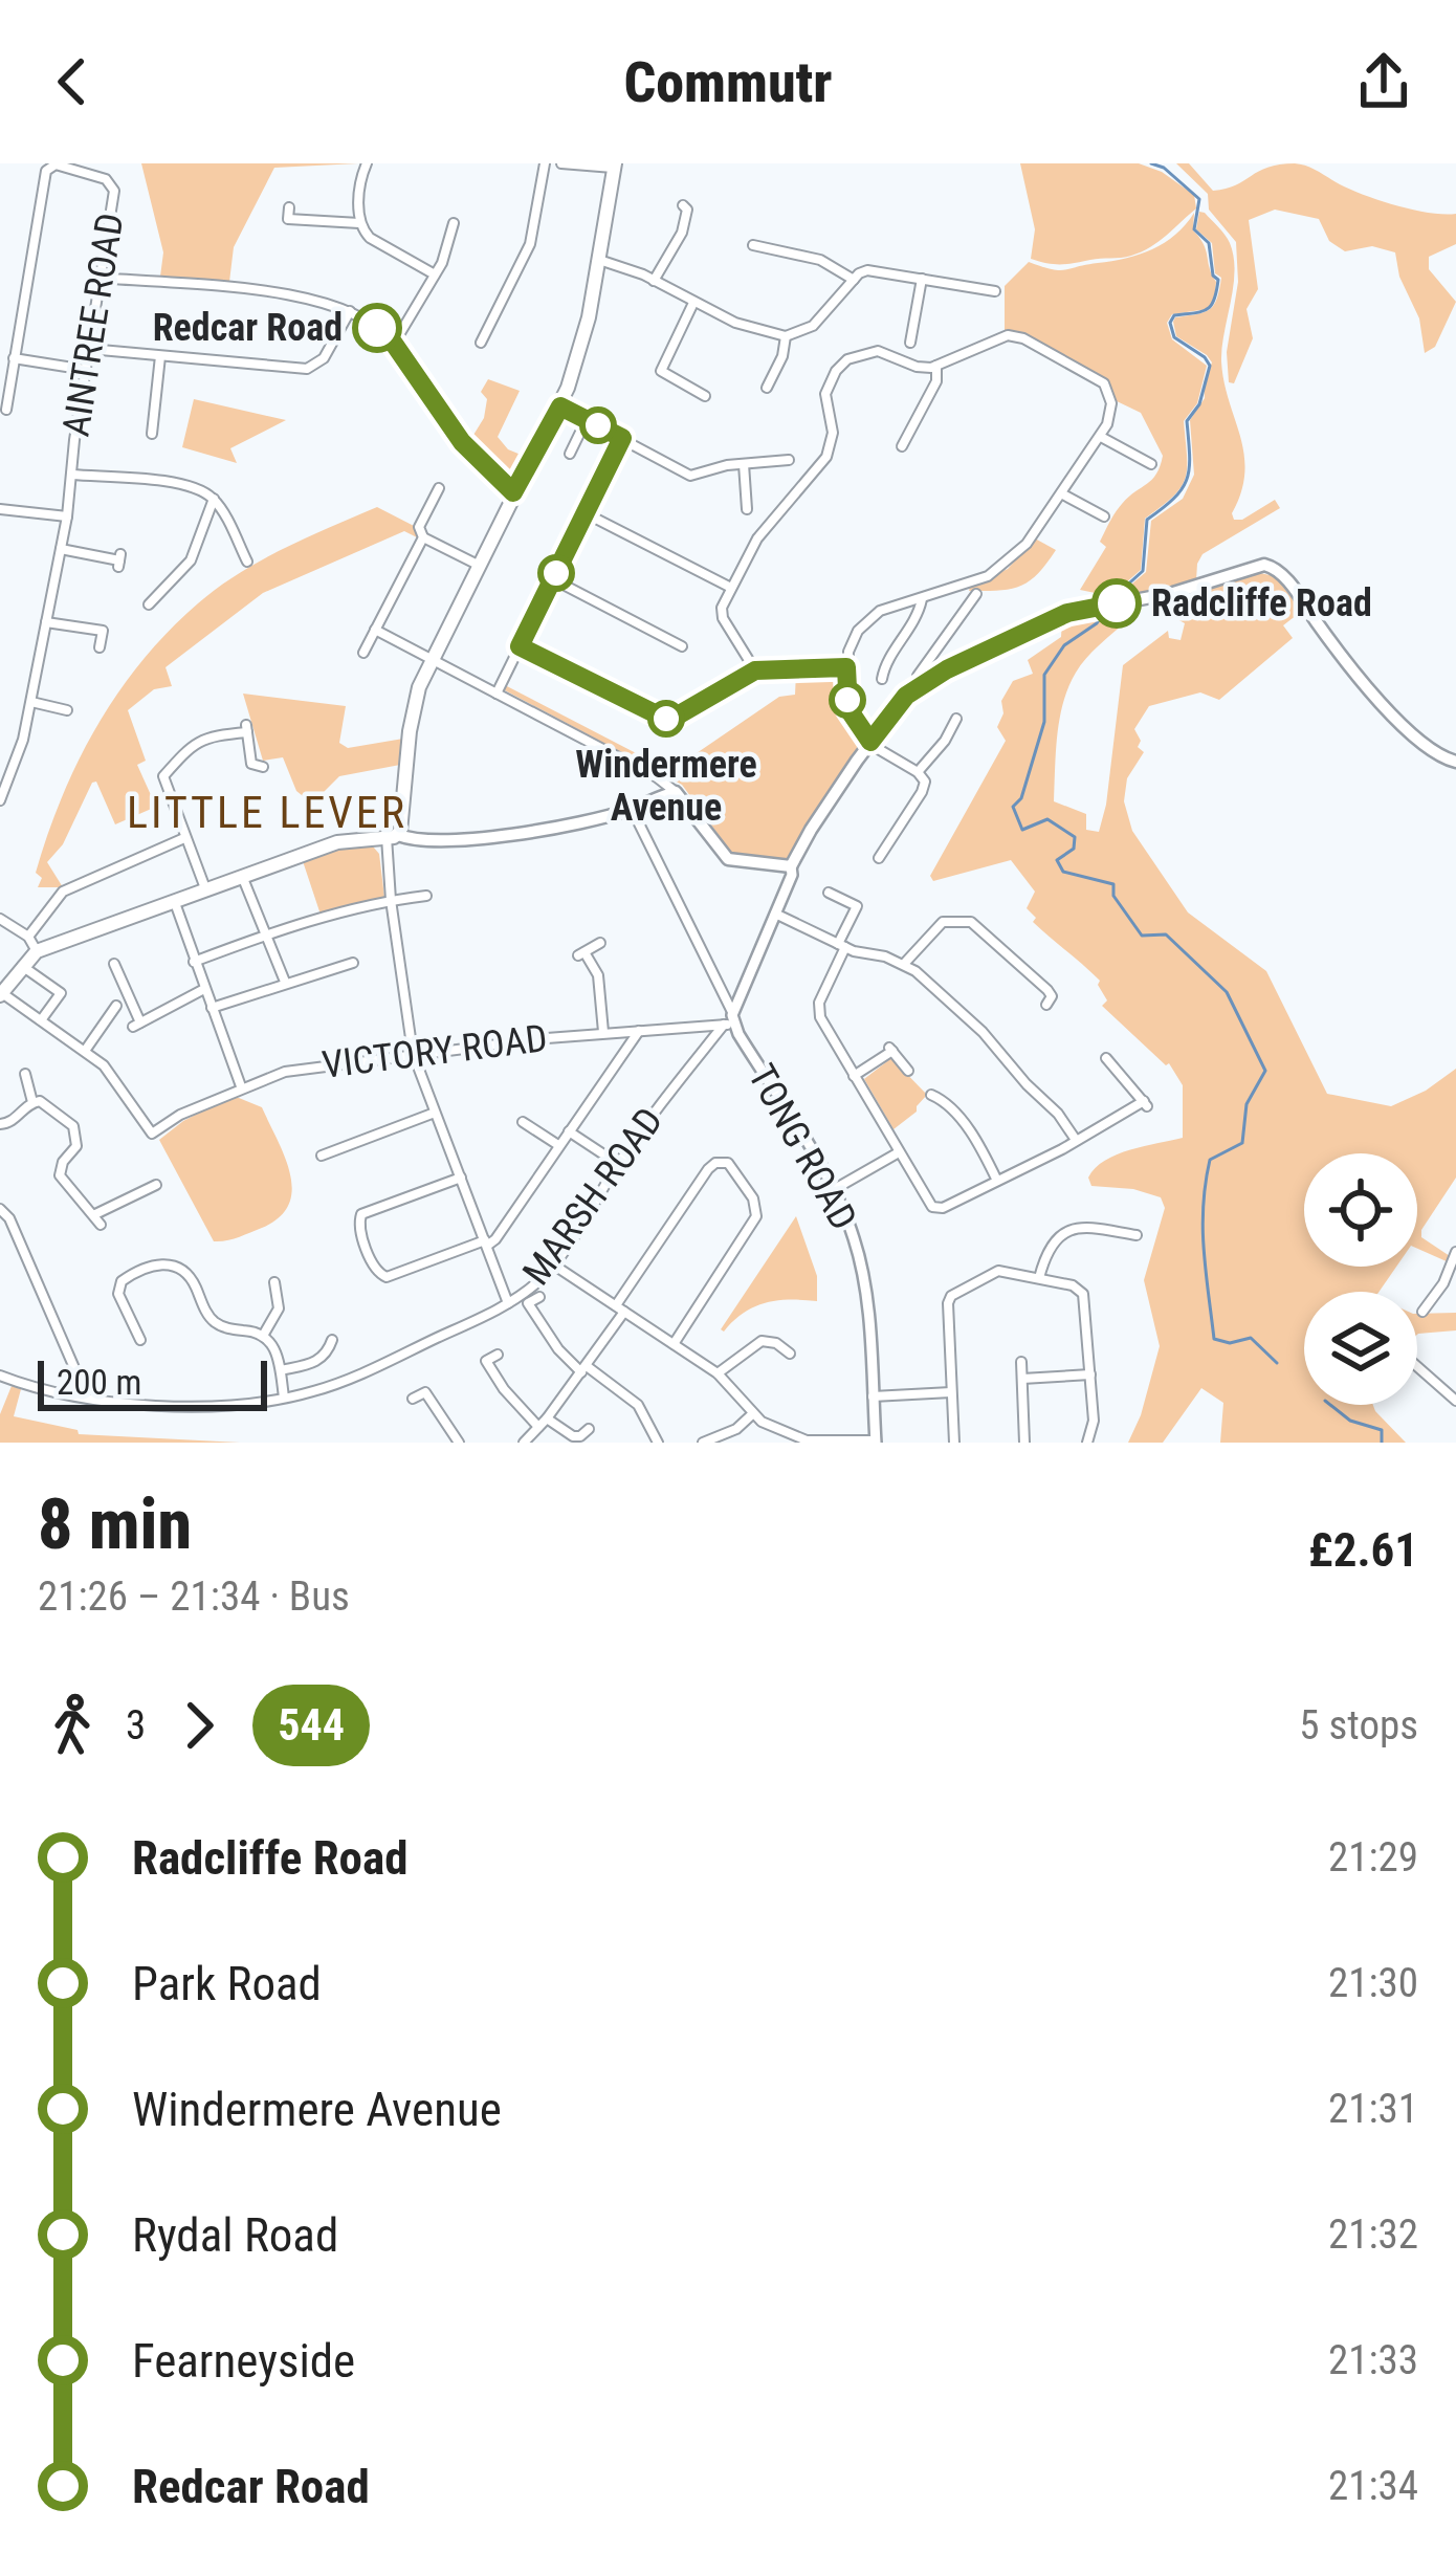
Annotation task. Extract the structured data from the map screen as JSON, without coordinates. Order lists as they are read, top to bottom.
{
  "streets": {
    "street": [
      "AINTREE ROAD",
      "VICTORY ROAD",
      "TONG ROAD",
      "MARSH ROAD"
    ]
  },
  "crossings": [
    ["VICTORY ROAD", "TONG ROAD"],
    ["VICTORY ROAD", "MARSH ROAD"],
    ["TONG ROAD", "MARSH ROAD"]
  ],
  "districts": ["LITTLE LEVER"],
  "places": ["Redcar Road", "Radcliffe Road", "Windermere Avenue"],
  "lines": ["bus line 544"],
  "scale_bar": "200 m",
  "page": {
    "header": "Commutr",
    "scale": "200 m",
    "heading": ["8 min", "21:26 – 21:34 · Bus", "£2.61"],
    "legs": ["3", "544", "5 stops"],
    "list": [
      {
        "name": "Radcliffe Road",
        "value": "21:29"
      },
      {
        "name": "Park Road",
        "value": "21:30"
      },
      {
        "name": "Windermere Avenue",
        "value": "21:31"
      },
      {
        "name": "Rydal Road",
        "value": "21:32"
      },
      {
        "name": "Fearneyside",
        "value": "21:33"
      },
      {
        "name": "Redcar Road",
        "value": "21:34"
      }
    ]
  }
}
